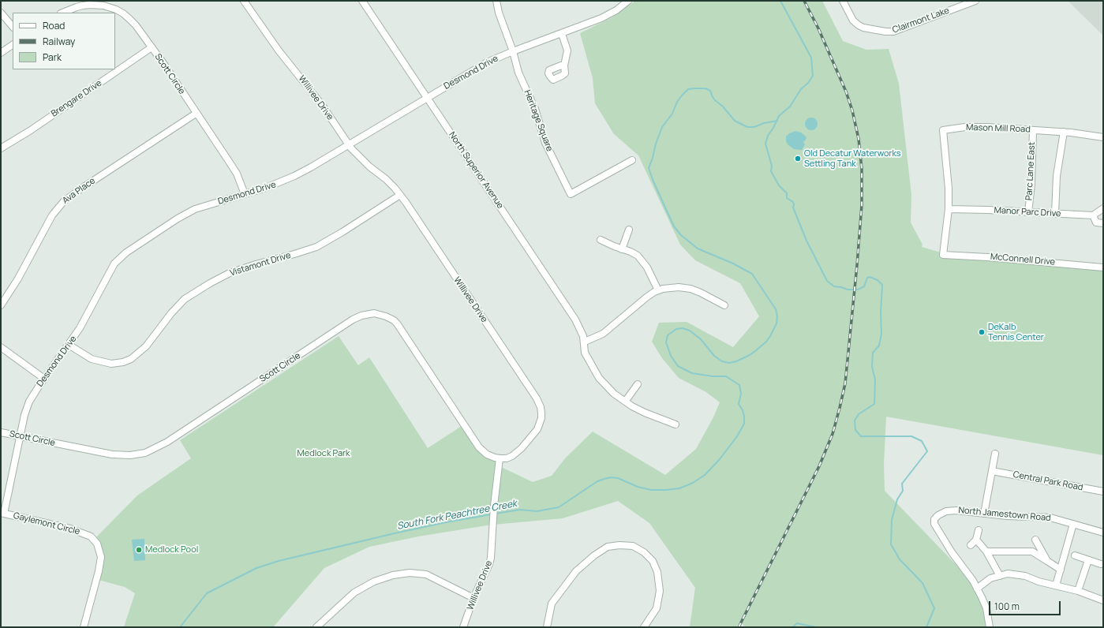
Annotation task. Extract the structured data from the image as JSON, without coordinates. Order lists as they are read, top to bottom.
{
  "streets": {
    "street": [
      "Clairmont Lake",
      "Desmond Drive",
      "Scott Circle",
      "Willivee Drive",
      "Brengare Drive",
      "Heritage Square",
      "Mason Mill Road",
      "North Superior Avenue",
      "Parc Lane East",
      "Ava Place",
      "Manor Parc Drive",
      "McConnell Drive",
      "Vistamont Drive",
      "Central Park Road",
      "North Jamestown Road",
      "Gaylemont Circle"
    ]
  },
  "crossings": [
    ["Desmond Drive", "Scott Circle"],
    ["Desmond Drive", "Willivee Drive"],
    ["Desmond Drive", "Heritage Square"],
    ["Desmond Drive", "North Superior Avenue"],
    ["Desmond Drive", "Vistamont Drive"],
    ["Desmond Drive", "Gaylemont Circle"],
    ["Scott Circle", "Willivee Drive"],
    ["Scott Circle", "Brengare Drive"],
    ["Scott Circle", "Ava Place"],
    ["Willivee Drive", "Vistamont Drive"],
    ["Mason Mill Road", "Parc Lane East"],
    ["Mason Mill Road", "Manor Parc Drive"],
    ["Mason Mill Road", "McConnell Drive"],
    ["Parc Lane East", "Manor Parc Drive"]
  ],
  "water": ["South Fork Peachtree Creek"],
  "parks": ["Medlock Park"],
  "places": ["Old Decatur Waterworks Settling Tank", "DeKalb Tennis Center", "Medlock Pool"],
  "legend": ["Road", "Railway", "Park"],
  "scale_bar": "100 m"
}
